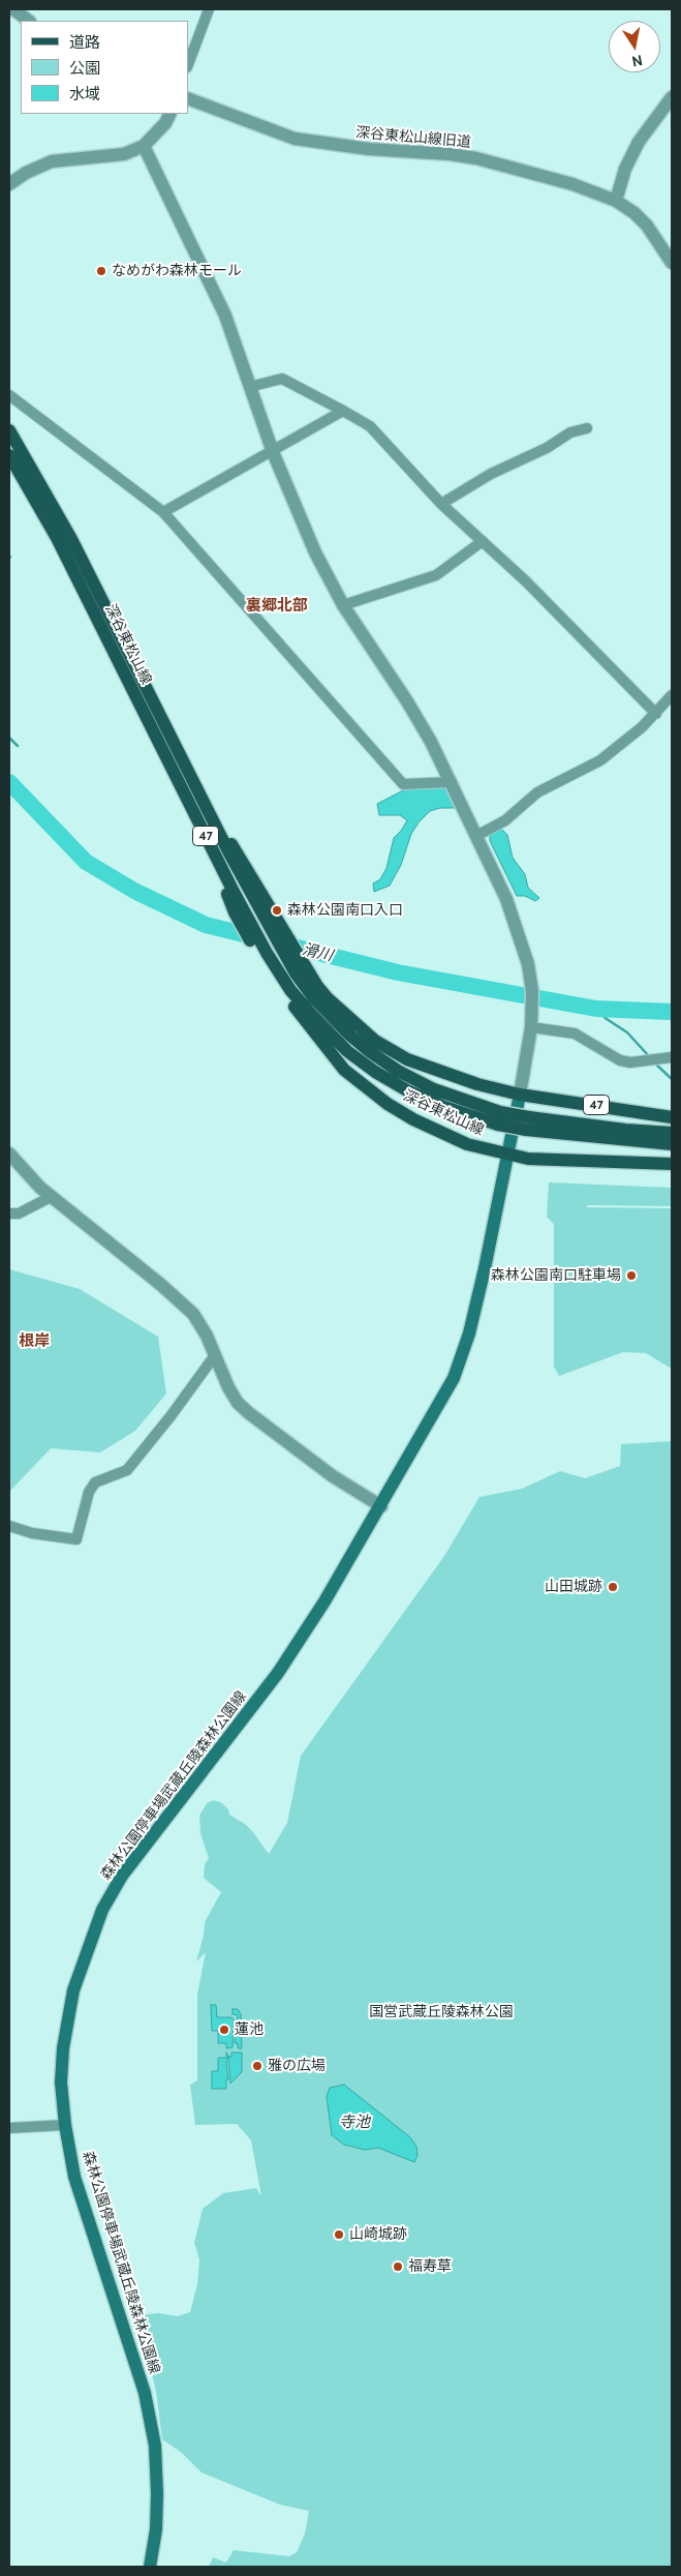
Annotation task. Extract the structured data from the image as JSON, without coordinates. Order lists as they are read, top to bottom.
{
  "streets": {
    "main road": ["深谷東松山線", "47", "森林公園停車場武蔵丘陵森林公園線"],
    "street": ["深谷東松山線旧道"]
  },
  "crossings": [
    ["深谷東松山線", "森林公園停車場武蔵丘陵森林公園線"]
  ],
  "districts": ["裏郷北部", "根岸"],
  "water": ["滑川", "寺池"],
  "parks": ["国営武蔵丘陵森林公園"],
  "places": [
    "なめがわ森林モール",
    "森林公園南口入口",
    "森林公園南口駐車場",
    "山田城跡",
    "蓮池",
    "雅の広場",
    "山崎城跡",
    "福寿草"
  ],
  "legend": ["道路", "公園", "水域"],
  "north": "bottom"
}
